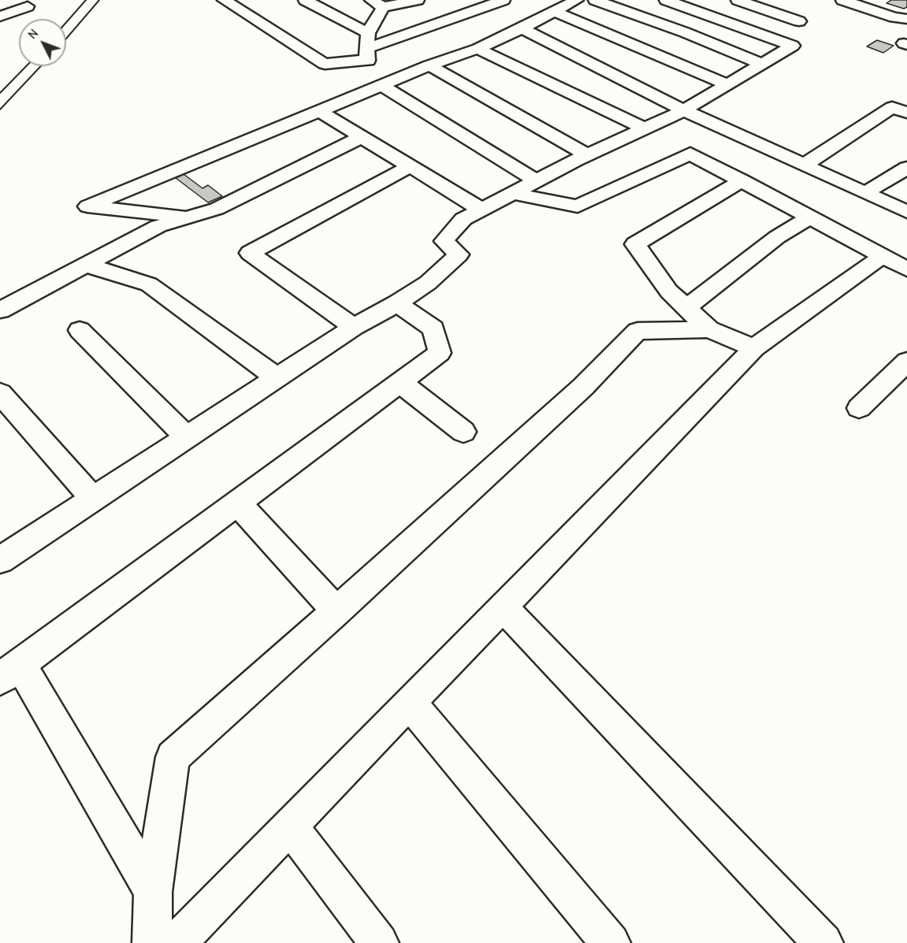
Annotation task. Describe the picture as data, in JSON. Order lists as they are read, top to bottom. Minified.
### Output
{"north":"top left"}
